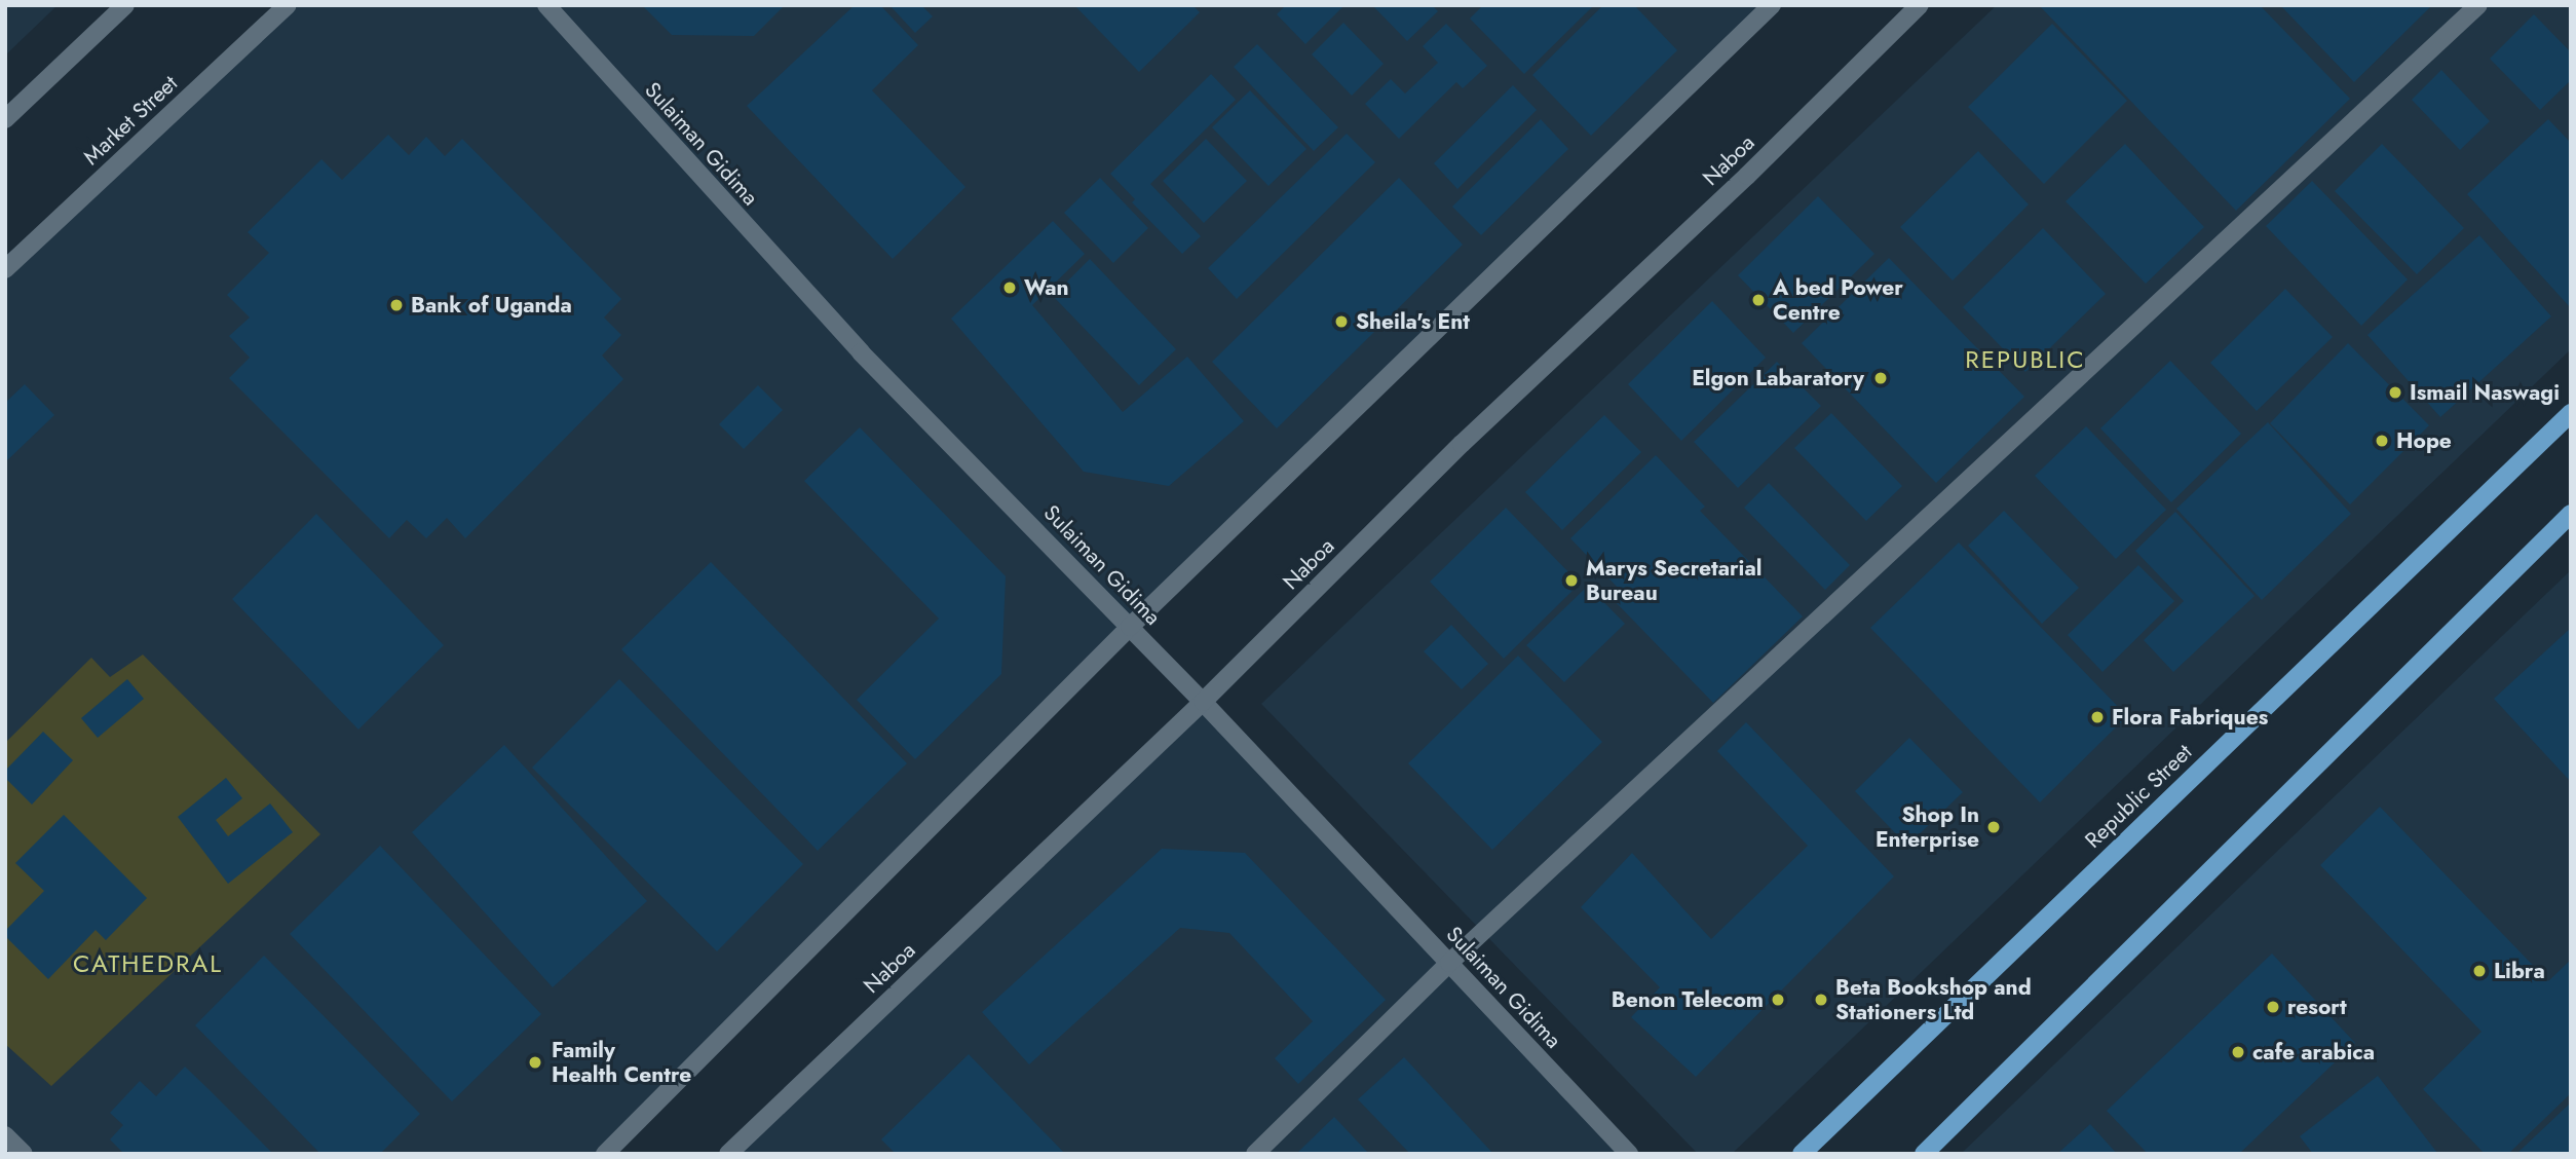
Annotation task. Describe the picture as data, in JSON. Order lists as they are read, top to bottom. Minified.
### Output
{"streets":{"main road":["Republic Street"],"street":["Market Street","Sulaiman Gidima","Naboa"]},"crossings":[["Sulaiman Gidima","Naboa"]],"districts":["REPUBLIC","CATHEDRAL"],"places":["Wan","A bed Power Centre","Bank of Uganda","Sheila's Ent","Elgon Labaratory","Ismail Naswagi","Hope","Marys Secretarial Bureau","Flora Fabriques","Shop In Enterprise","Libra","Benon Telecom","Beta Bookshop and Stationers Ltd","resort","cafe arabica","Family Health Centre"]}
